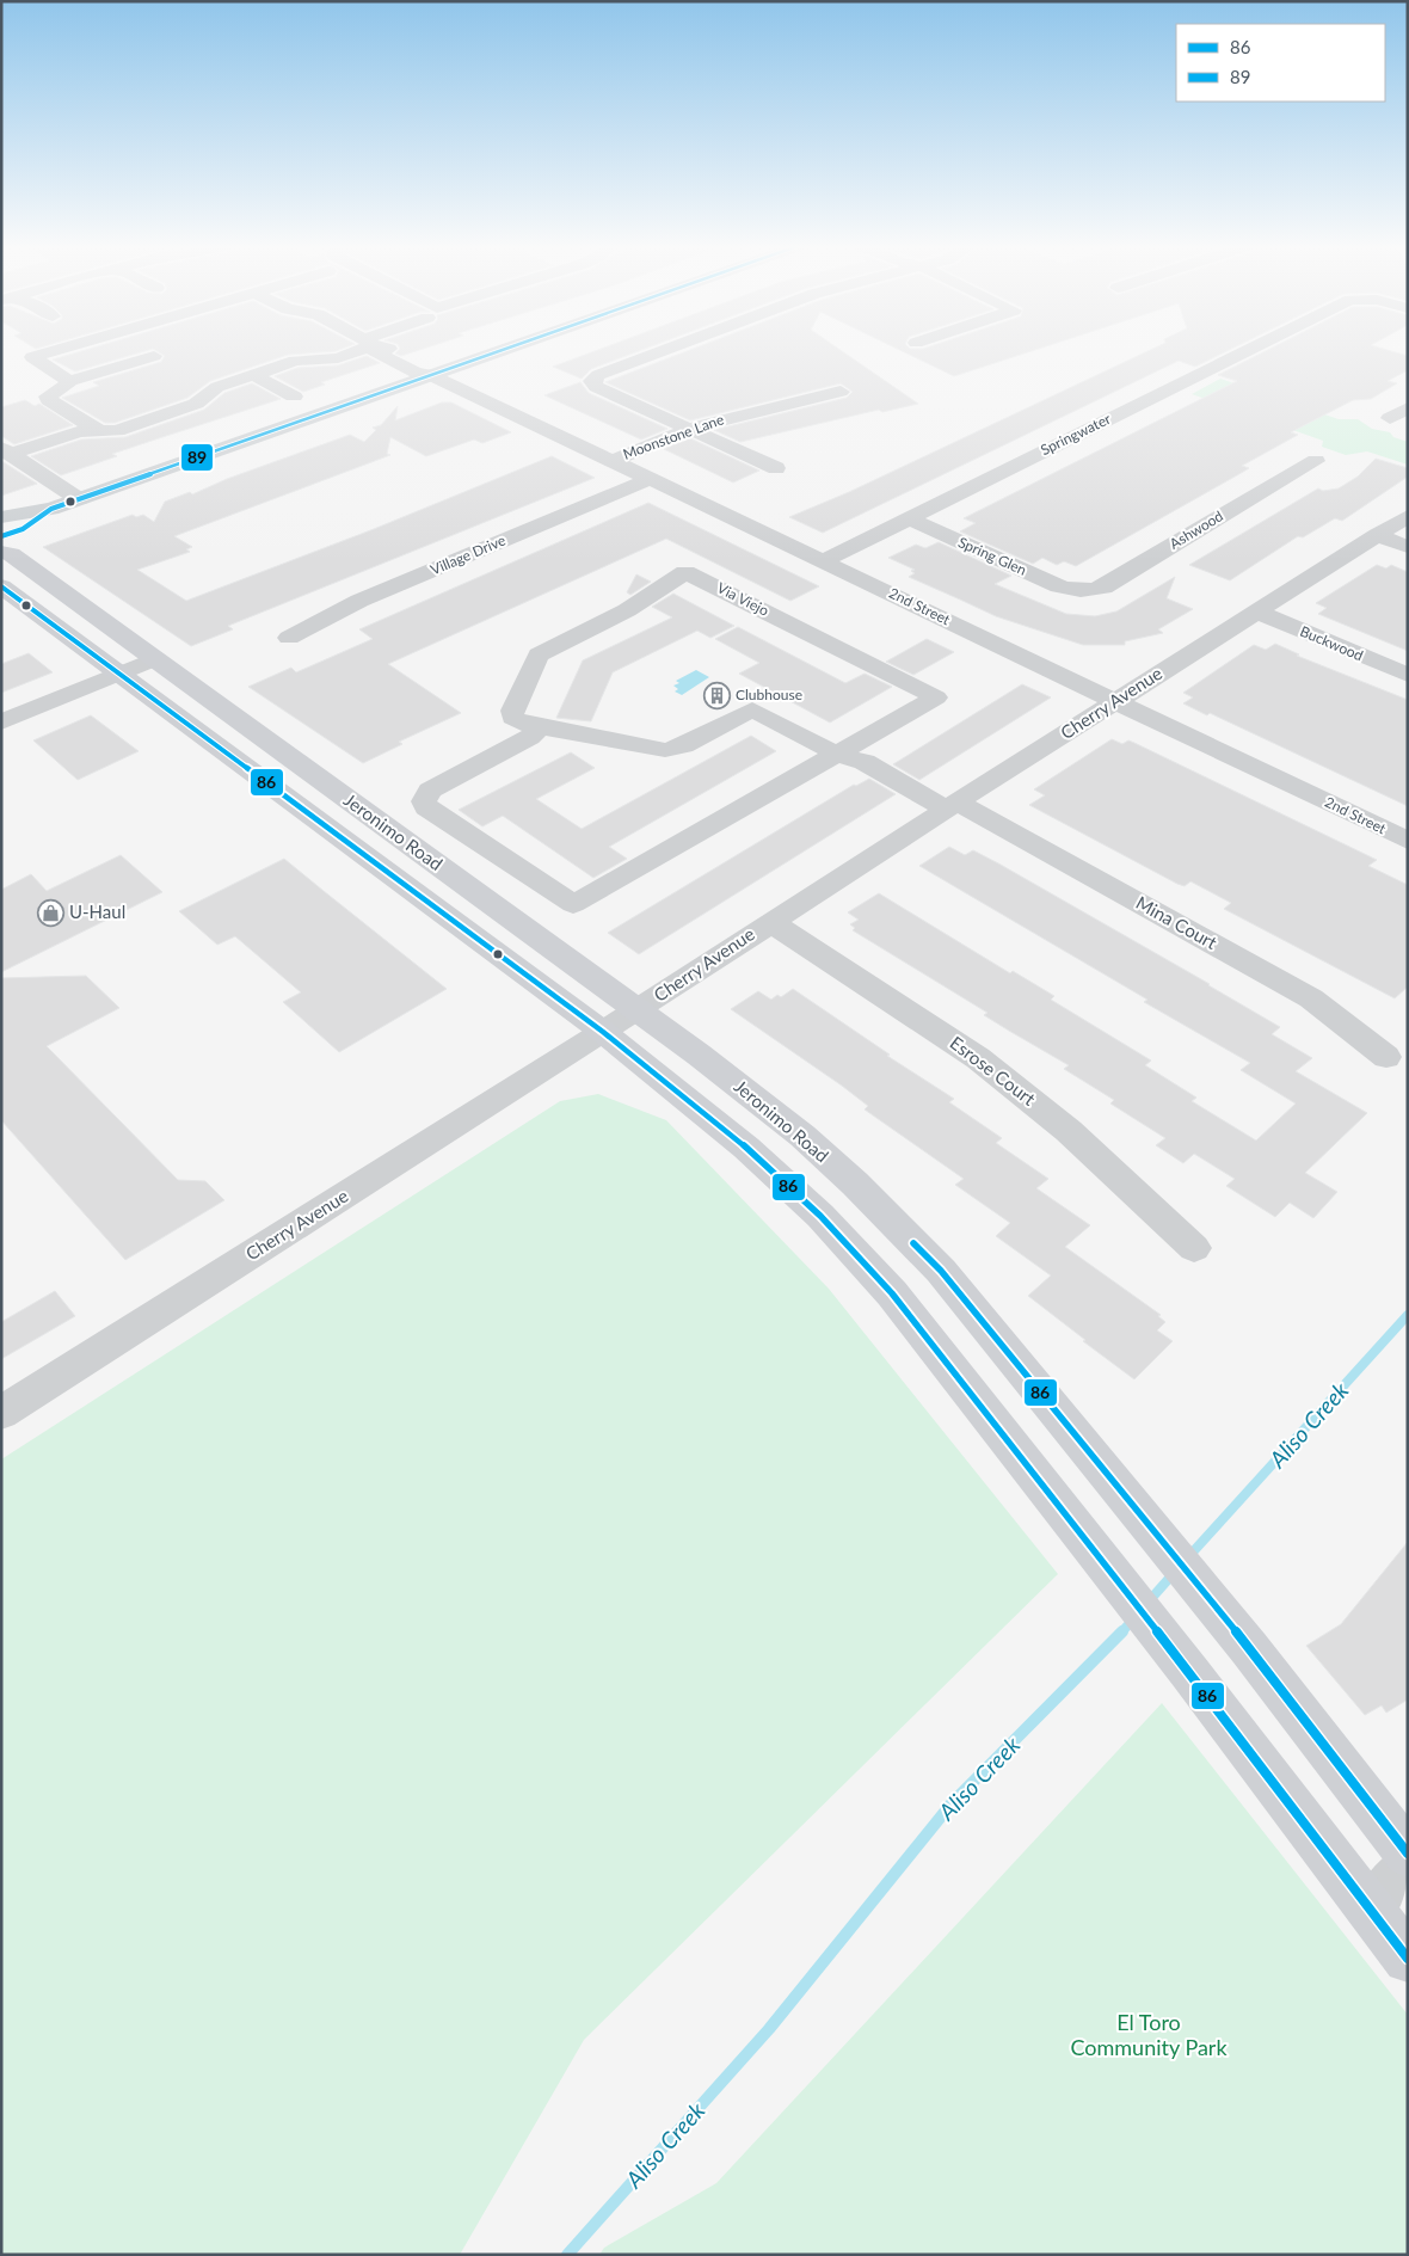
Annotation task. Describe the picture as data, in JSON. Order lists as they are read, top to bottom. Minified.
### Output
{"streets":{"main road":["Jeronimo Road"],"street":["Springwater","Moonstone Lane","Ashwood","Village Drive","Spring Glen","Via Viejo","2nd Street","Buckwood","Cherry Avenue","Mina Court","Esrose Court"]},"crossings":[["Springwater","Spring Glen"],["Springwater","2nd Street"],["Moonstone Lane","2nd Street"],["Ashwood","Spring Glen"],["Village Drive","2nd Street"],["Via Viejo","Cherry Avenue"],["Via Viejo","Mina Court"],["2nd Street","Cherry Avenue"],["Buckwood","Cherry Avenue"],["Cherry Avenue","Jeronimo Road"],["Cherry Avenue","Mina Court"],["Cherry Avenue","Esrose Court"]],"water":["Aliso Creek"],"parks":["El Toro Community Park"],"places":{"building":["Clubhouse"],"shop":["U-Haul"]},"lines":["transit line 89","transit line 86"],"legend":["86","89"]}
